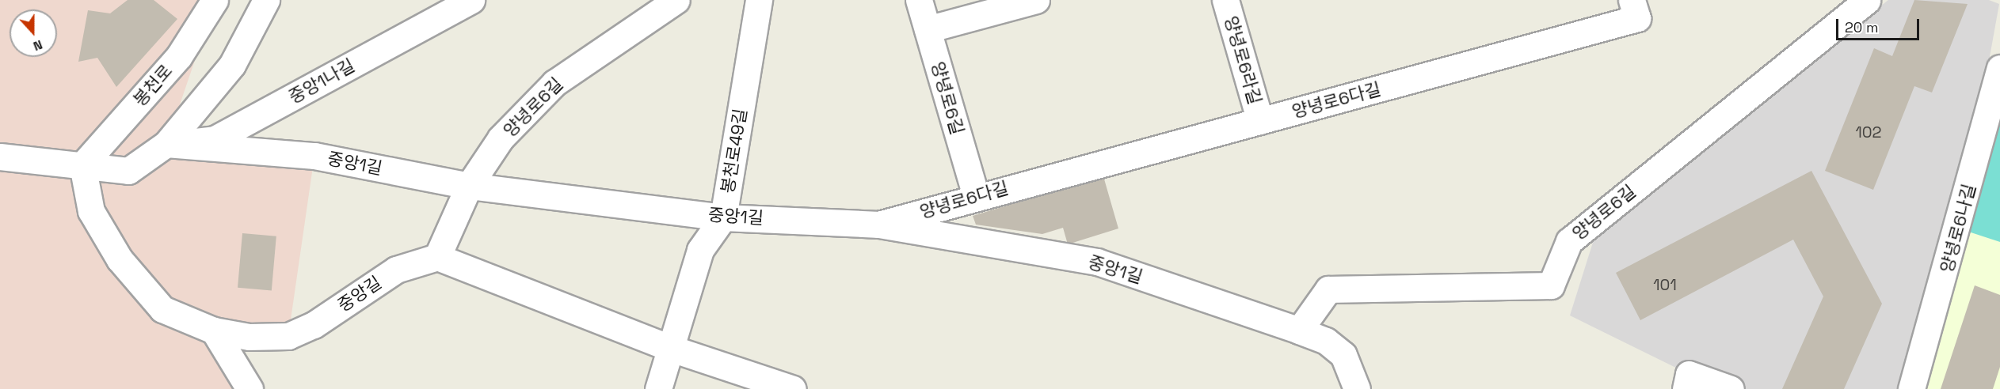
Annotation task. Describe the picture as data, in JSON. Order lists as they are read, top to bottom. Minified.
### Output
{"streets":{"street":["양녕로6라길","중앙1나길","봉천로","양녕로6길","양녕로6다길","봉천로49길","중앙1길","양녕로6나길","중앙길"]},"crossings":[["양녕로6라길","양녕로6다길"],["중앙1나길","중앙1길"],["봉천로","중앙길"],["양녕로6길","양녕로6다길"],["양녕로6길","중앙1길"],["양녕로6길","중앙길"],["양녕로6다길","중앙1길"],["봉천로49길","중앙1길"]],"house_numbers":["102","101"],"scale_bar":"20 m","north":"bottom"}
